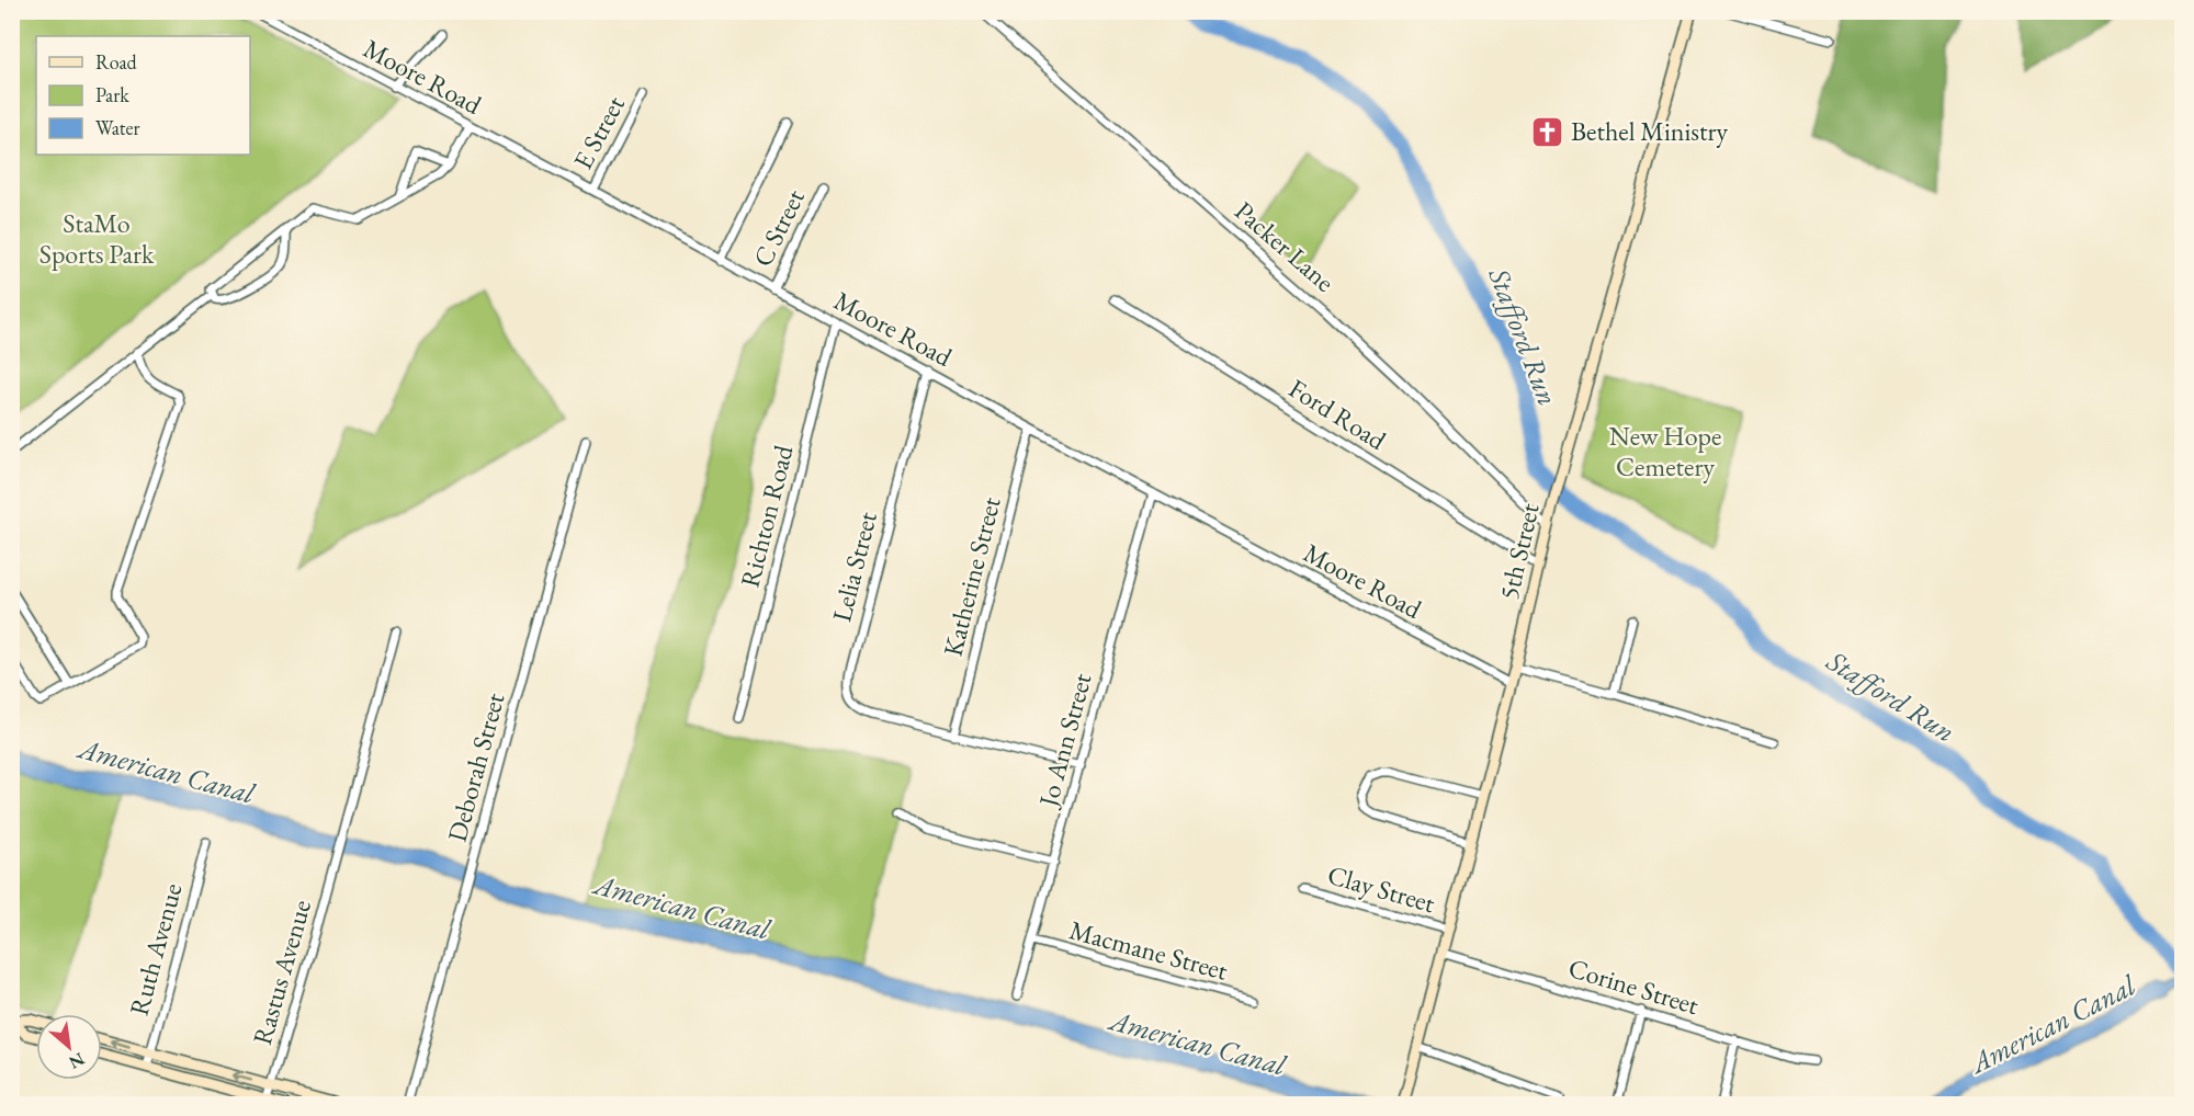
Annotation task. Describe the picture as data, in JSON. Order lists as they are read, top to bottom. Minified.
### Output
{"streets":{"main road":["5th Street"],"street":["Moore Road","E Street","C Street","Packer Lane","Ford Road","Richton Road","Lelia Street","Katherine Street","Jo Ann Street","Deborah Street","Clay Street","Ruth Avenue","Macmane Street","Rastus Avenue","Corine Street"]},"crossings":[["Moore Road","E Street"],["Moore Road","C Street"],["Moore Road","Richton Road"],["Moore Road","5th Street"],["Moore Road","Lelia Street"],["Moore Road","Katherine Street"],["Moore Road","Jo Ann Street"],["Packer Lane","5th Street"],["Ford Road","5th Street"],["5th Street","Clay Street"],["5th Street","Corine Street"],["Lelia Street","Katherine Street"],["Lelia Street","Jo Ann Street"],["Jo Ann Street","Macmane Street"]],"water":["Stafford Run","American Canal"],"parks":["StaMo Sports Park","New Hope Cemetery"],"places":{"church":["Bethel Ministry"]},"legend":["Road","Park","Water"],"north":"bottom right"}
